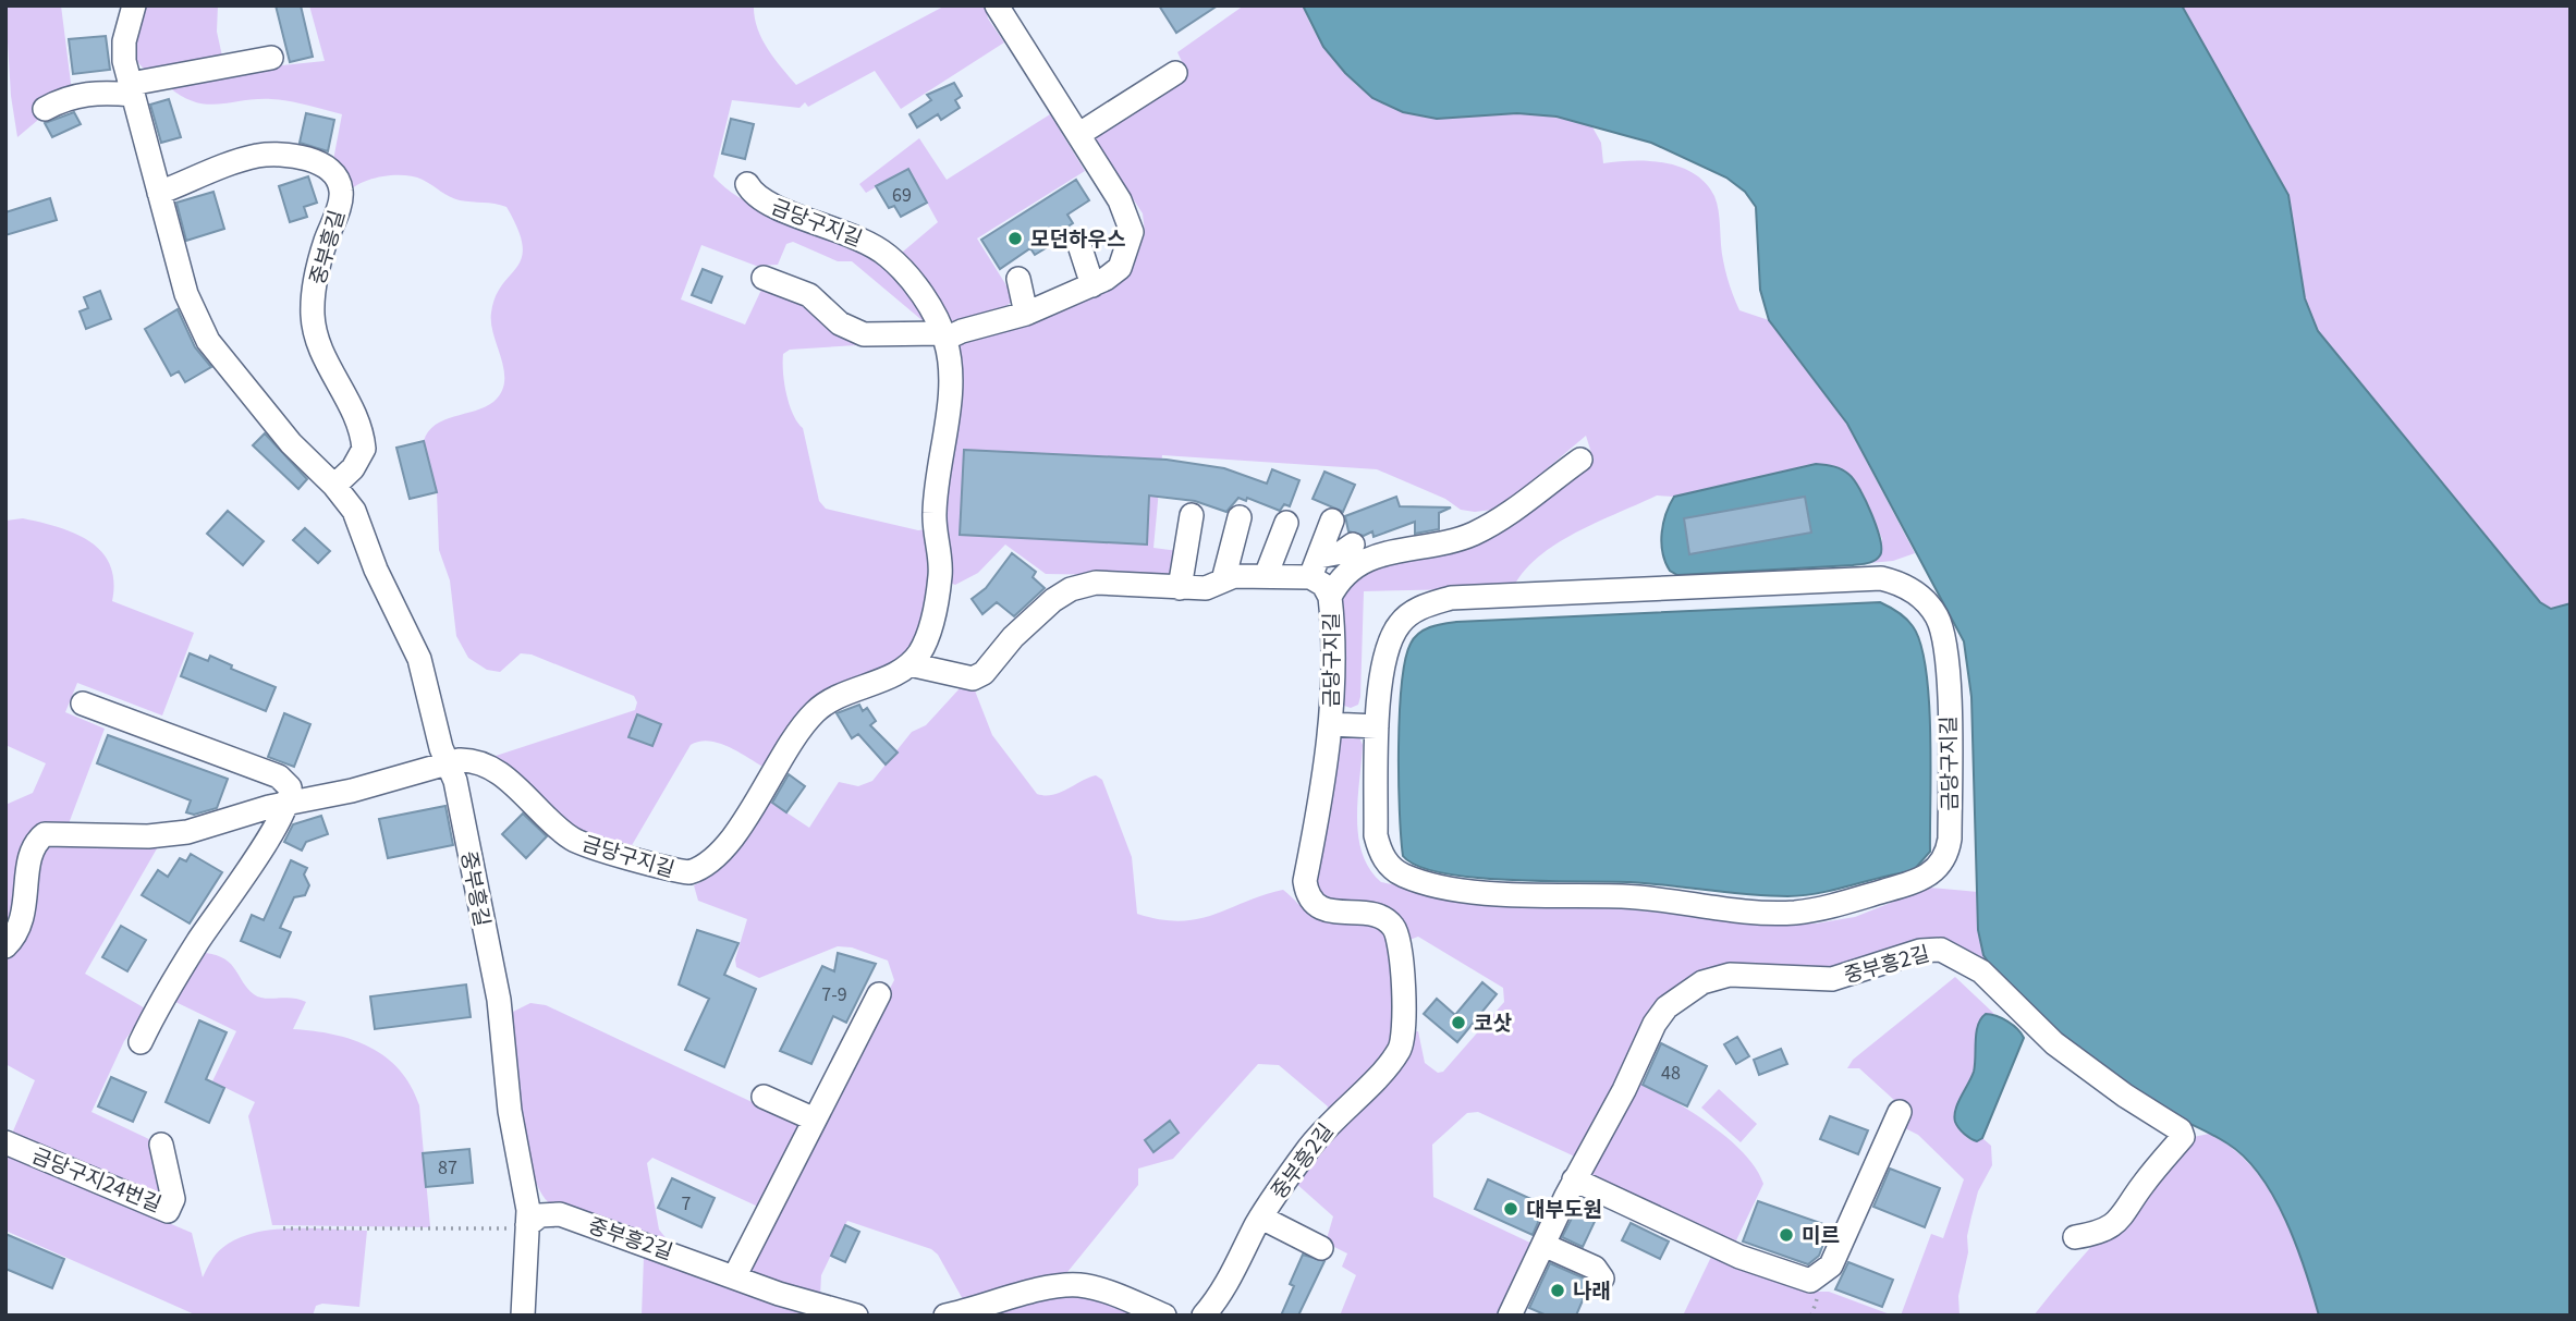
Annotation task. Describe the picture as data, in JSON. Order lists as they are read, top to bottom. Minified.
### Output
{"streets":{"street":["금당구지길","중부흥길","중부흥2길","금당구지24번길"]},"crossings":[["금당구지길","중부흥길"],["금당구지길","중부흥2길"],["중부흥길","중부흥2길"]],"places":["모던하우스","코삿","대부도원","미르","나래"],"house_numbers":["69","7-9","48","87","7"]}
